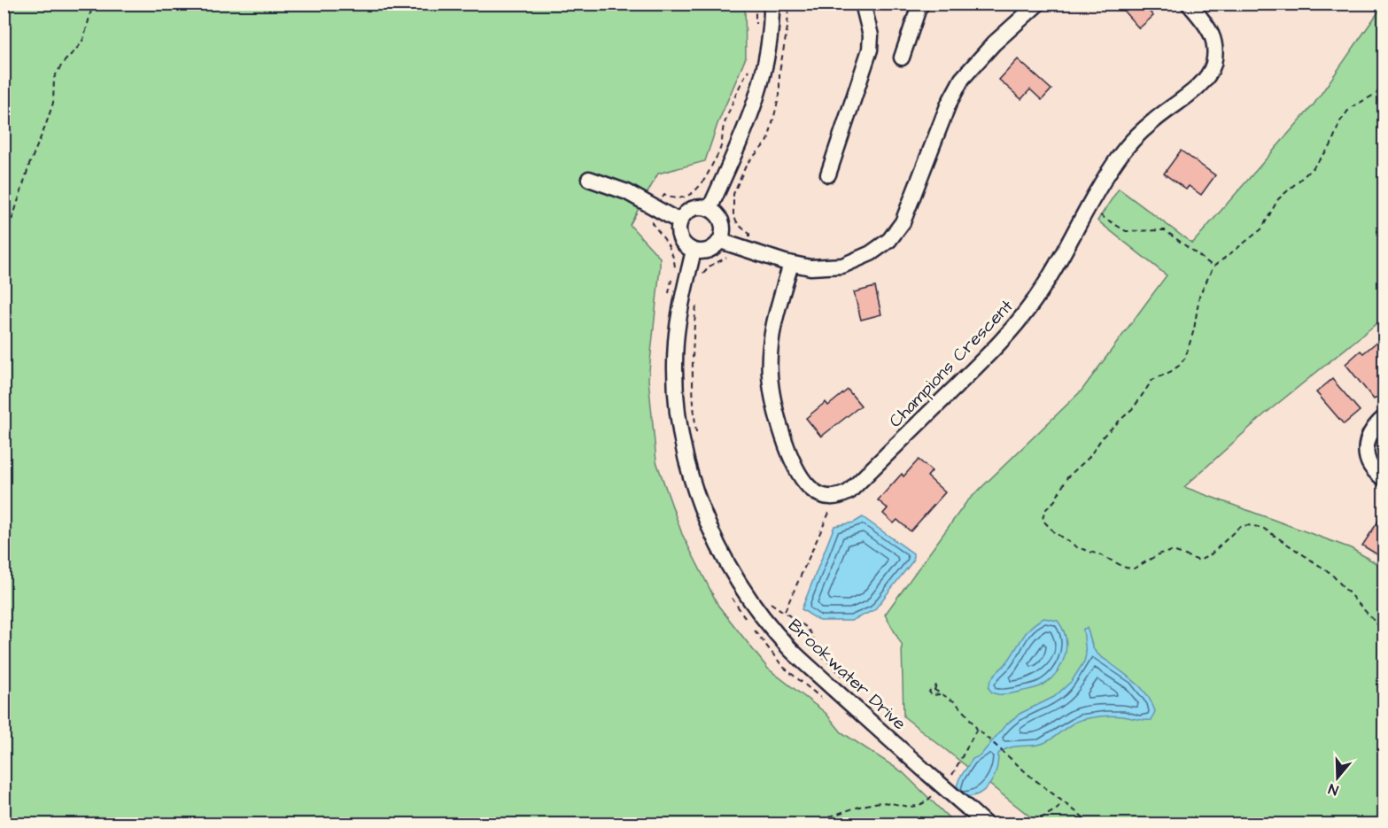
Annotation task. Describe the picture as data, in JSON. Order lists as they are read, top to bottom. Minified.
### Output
{"streets":{"street":["Champions Crescent","Brookwater Drive"]},"north":"bottom"}
